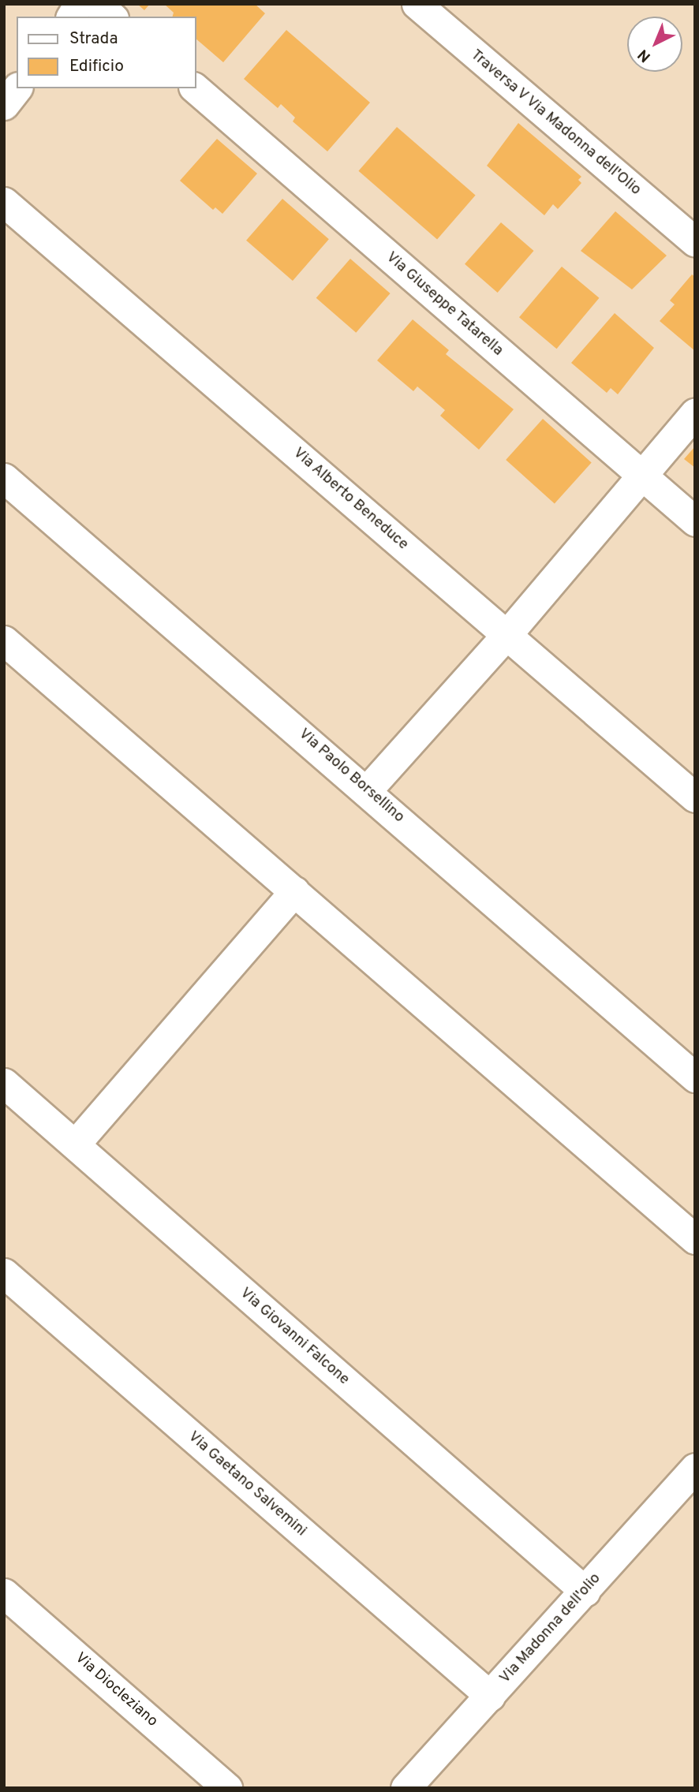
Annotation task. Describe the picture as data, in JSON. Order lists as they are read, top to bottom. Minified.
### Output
{"streets":{"street":["Traversa V Via Madonna dell'Olio","Via Giuseppe Tatarella","Via Alberto Beneduce","Via Paolo Borsellino","Via Giovanni Falcone","Via Gaetano Salvemini","Via Madonna dell'olio","Via Diocleziano"]},"crossings":[["Via Giovanni Falcone","Via Madonna dell'olio"],["Via Gaetano Salvemini","Via Madonna dell'olio"]],"legend":["Strada","Edificio"],"north":"bottom left"}
